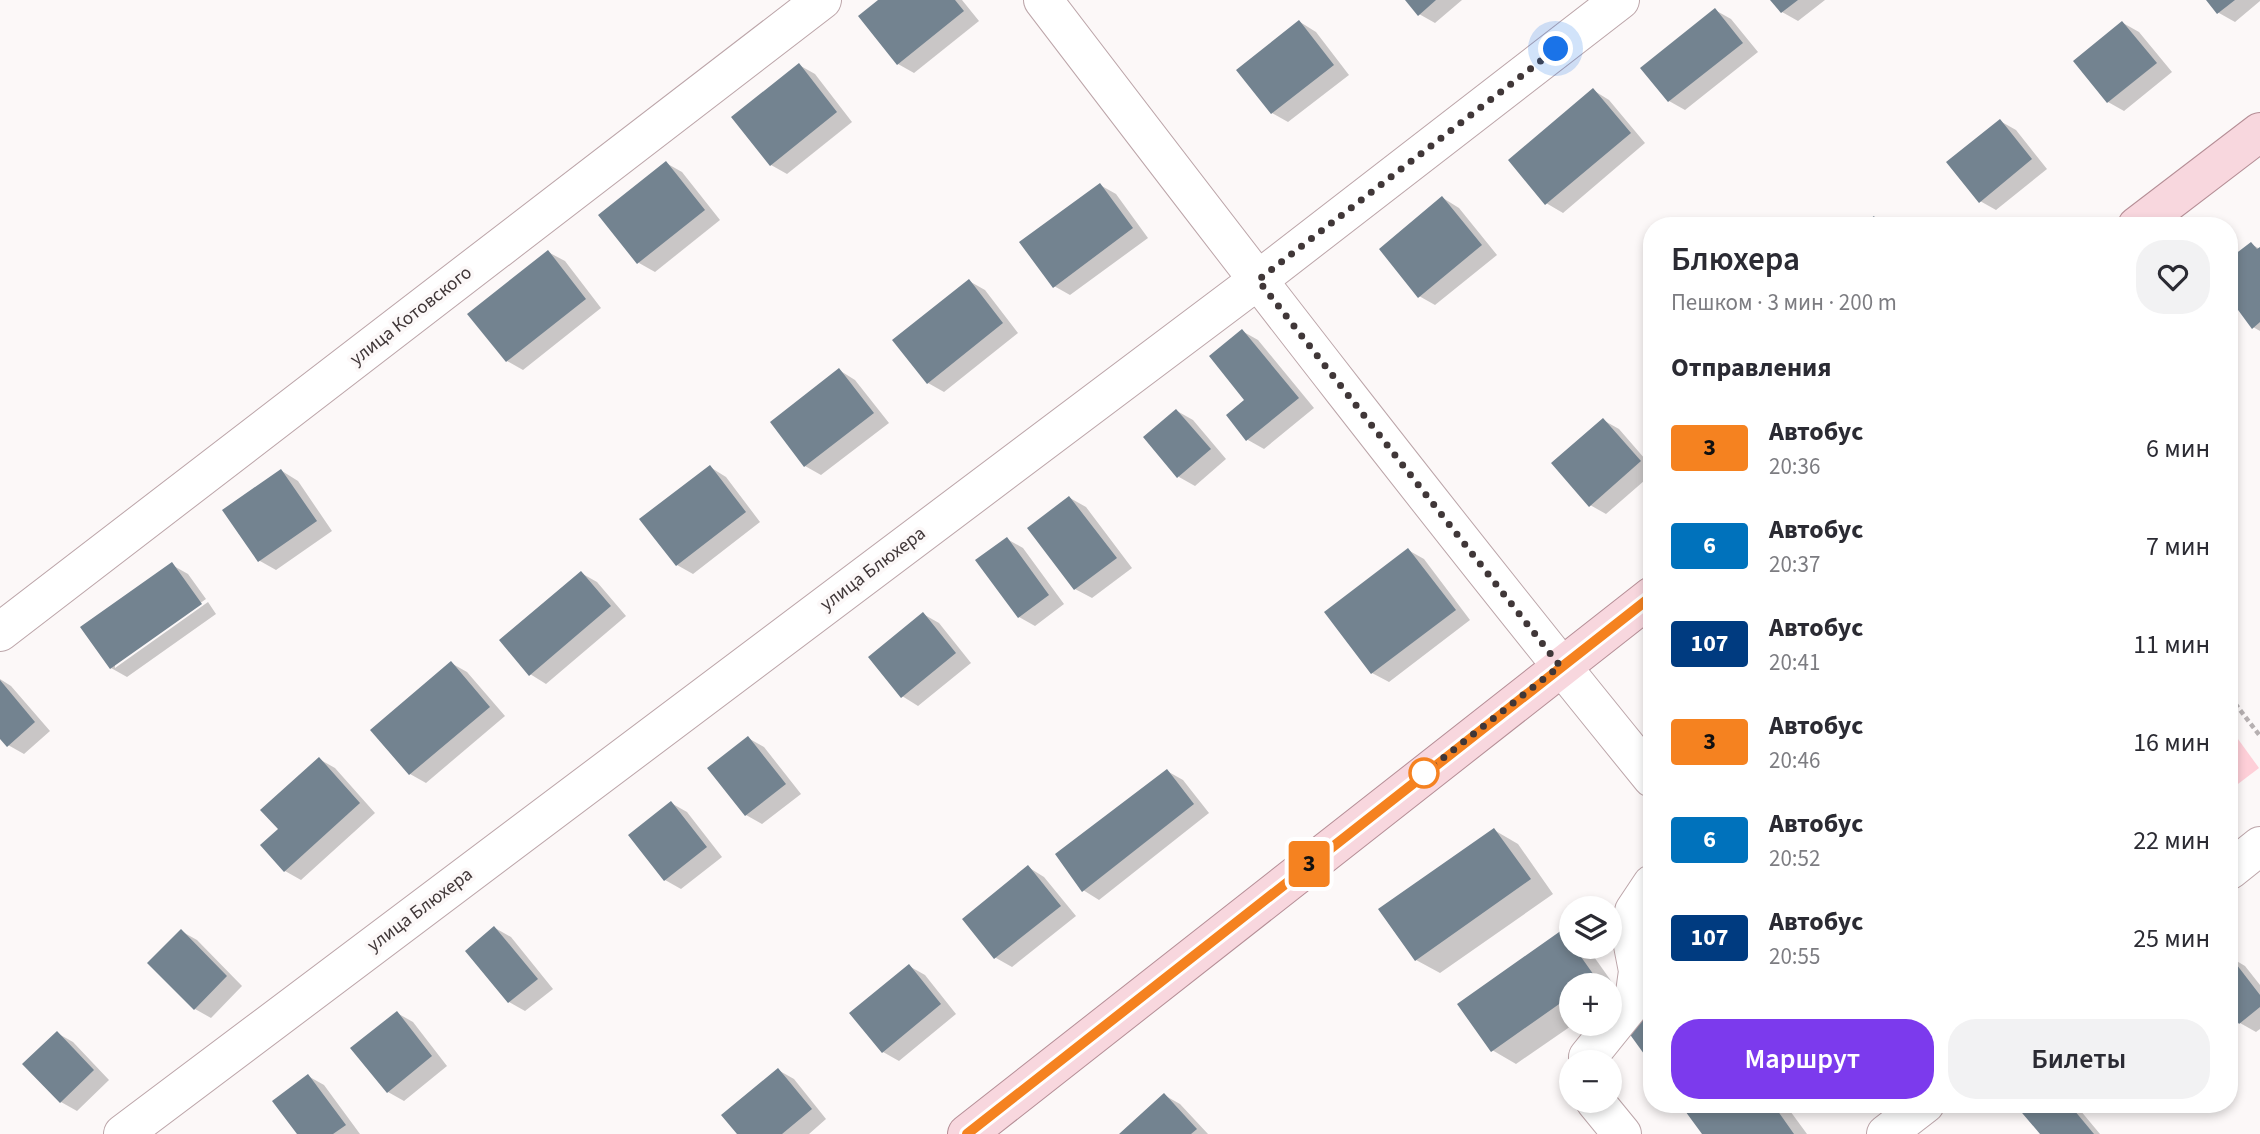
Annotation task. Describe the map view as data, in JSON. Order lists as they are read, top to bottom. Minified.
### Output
{"streets":{"street":["улица Котовского","улица Блюхера"]},"lines":["bus line 3"],"page":{"on_map":"3","heading":[["Блюхера","Пешком · 3 мин · 200 m"],"Отправления"],"list":[{"mark":"3","name":"Автобус","note":"20:36","value":"6 мин"},{"mark":"6","name":"Автобус","note":"20:37","value":"7 мин"},{"mark":"107","name":"Автобус","note":"20:41","value":"11 мин"},{"mark":"3","name":"Автобус","note":"20:46","value":"16 мин"},{"mark":"6","name":"Автобус","note":"20:52","value":"22 мин"},{"mark":"107","name":"Автобус","note":"20:55","value":"25 мин"}],"map_buttons":["+","−"],"buttons":["Маршрут","Билеты"]}}
